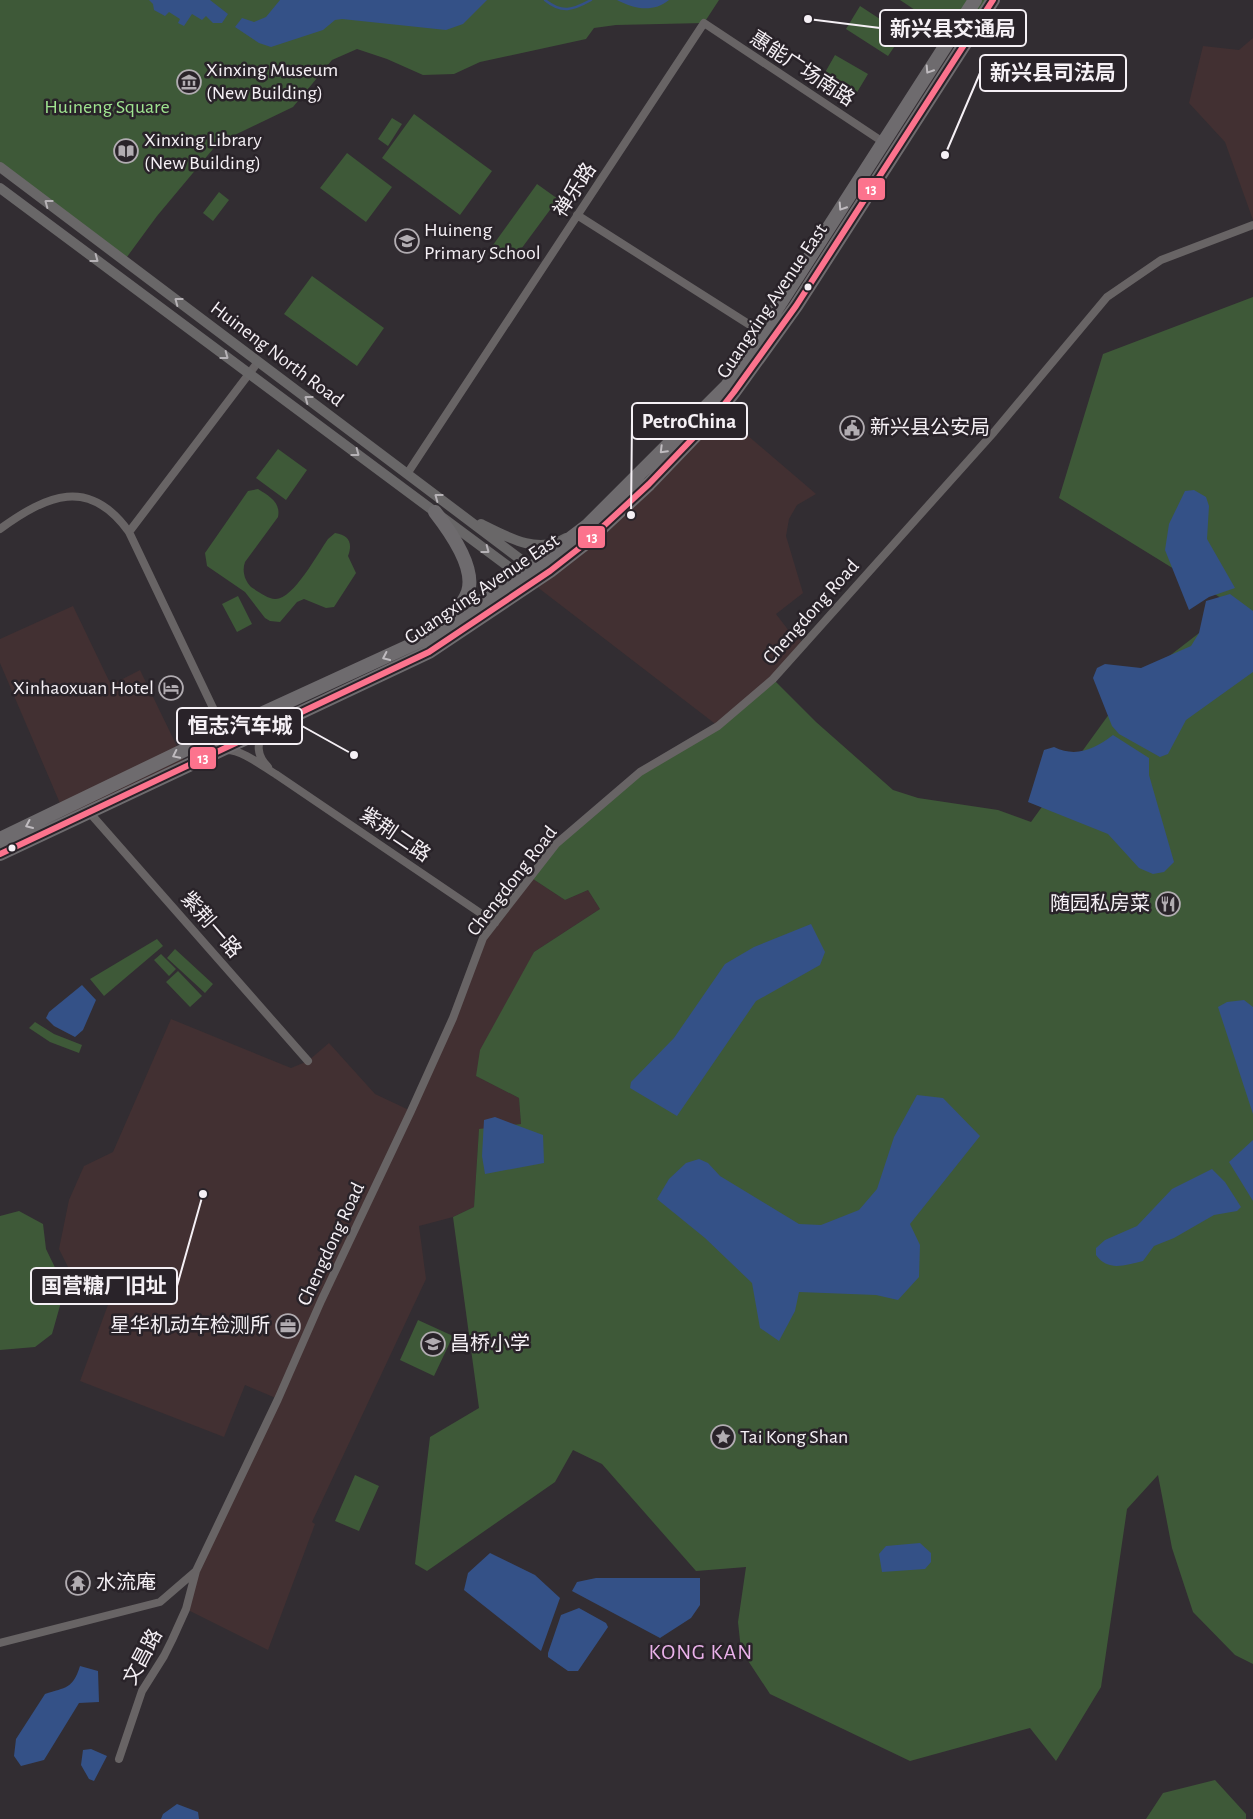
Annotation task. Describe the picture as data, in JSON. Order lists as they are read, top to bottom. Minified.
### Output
{"streets":{"highway":["Guangxing Avenue East"],"street":["惠能广场南路","禅乐路","Huineng North Road","Chengdong Road","紫荆二路","紫荆一路","文昌路"]},"crossings":[["惠能广场南路","禅乐路"],["惠能广场南路","Guangxing Avenue East"],["禅乐路","Huineng North Road"],["Guangxing Avenue East","Huineng North Road"],["Guangxing Avenue East","紫荆二路"],["Guangxing Avenue East","紫荆一路"],["Chengdong Road","紫荆二路"],["Chengdong Road","文昌路"]],"districts":["KONG KAN"],"parks":["Huineng Square"],"places":{"other":["新兴县交通局","新兴县司法局","PetroChina","恒志汽车城","国营糖厂旧址"],"museum":["Xinxing Museum (New Building)"],"library":["Xinxing Library (New Building)"],"school or university":["Huineng Primary School","昌桥小学"],"public building":["新兴县公安局"],"hotel":["Xinhaoxuan Hotel"],"restaurant":["随园私房菜"],"office":["星华机动车检测所"],"place":["Tai Kong Shan"],"temple":["水流庵"]},"lines":["transit line 13"]}
